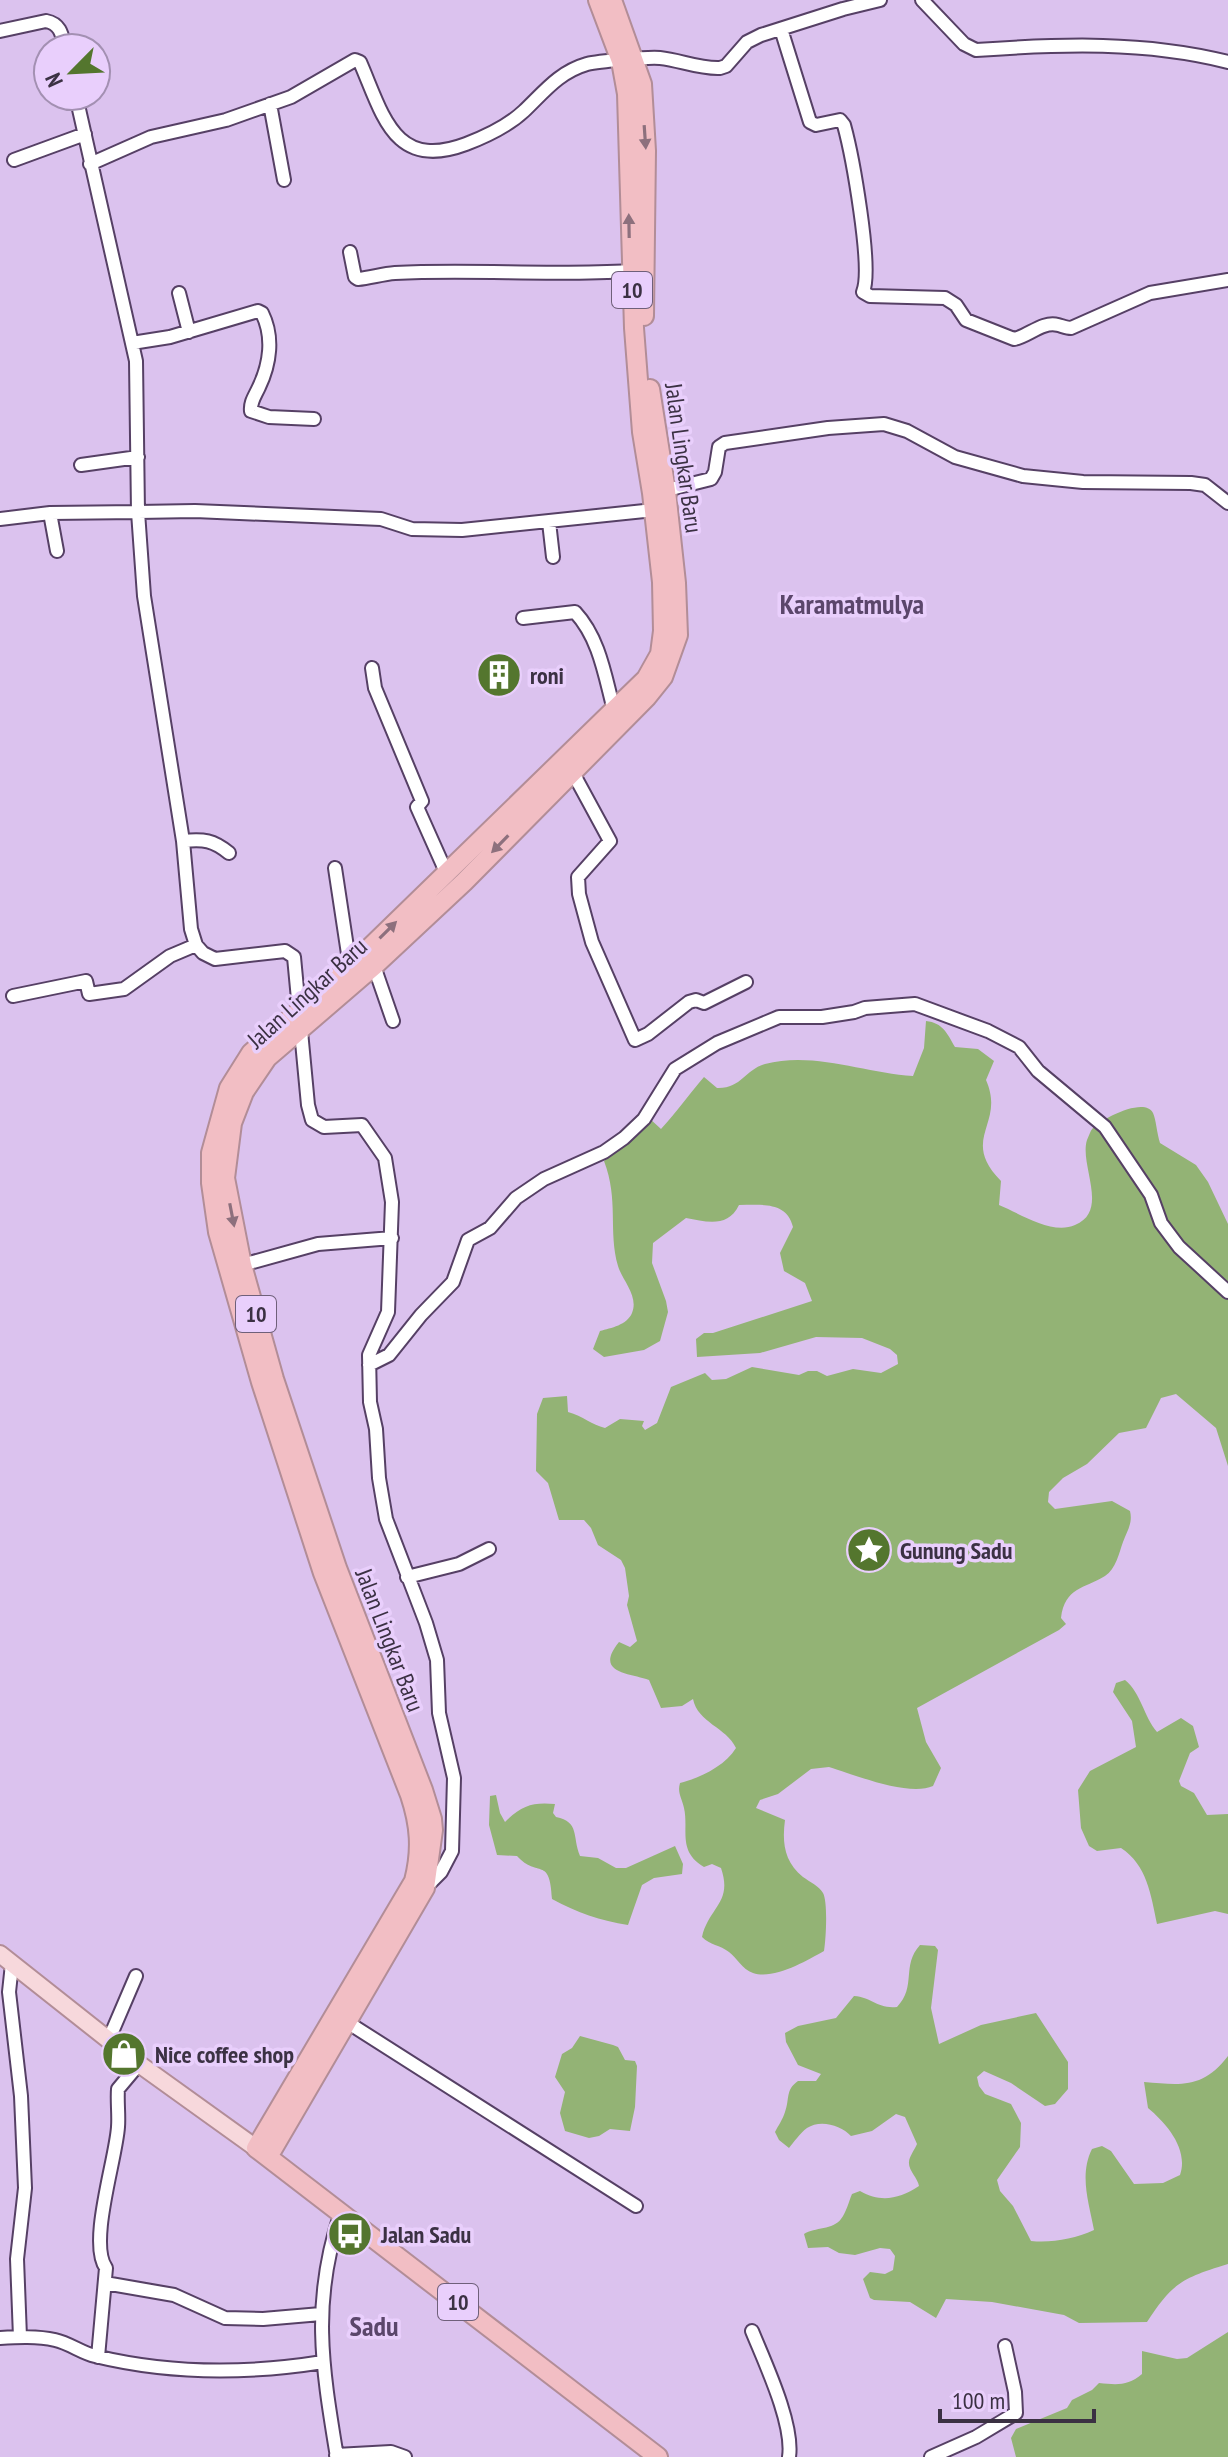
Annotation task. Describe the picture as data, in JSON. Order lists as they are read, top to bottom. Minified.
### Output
{"streets":{"highway":["10","Jalan Lingkar Baru"]},"crossings":[["10","Jalan Lingkar Baru"]],"districts":["Karamatmulya","Sadu"],"places":{"building":["roni"],"place":["Gunung Sadu"],"shop":["Nice coffee shop"],"bus stop":["Jalan Sadu"]},"scale_bar":"100 m","north":"bottom left"}
